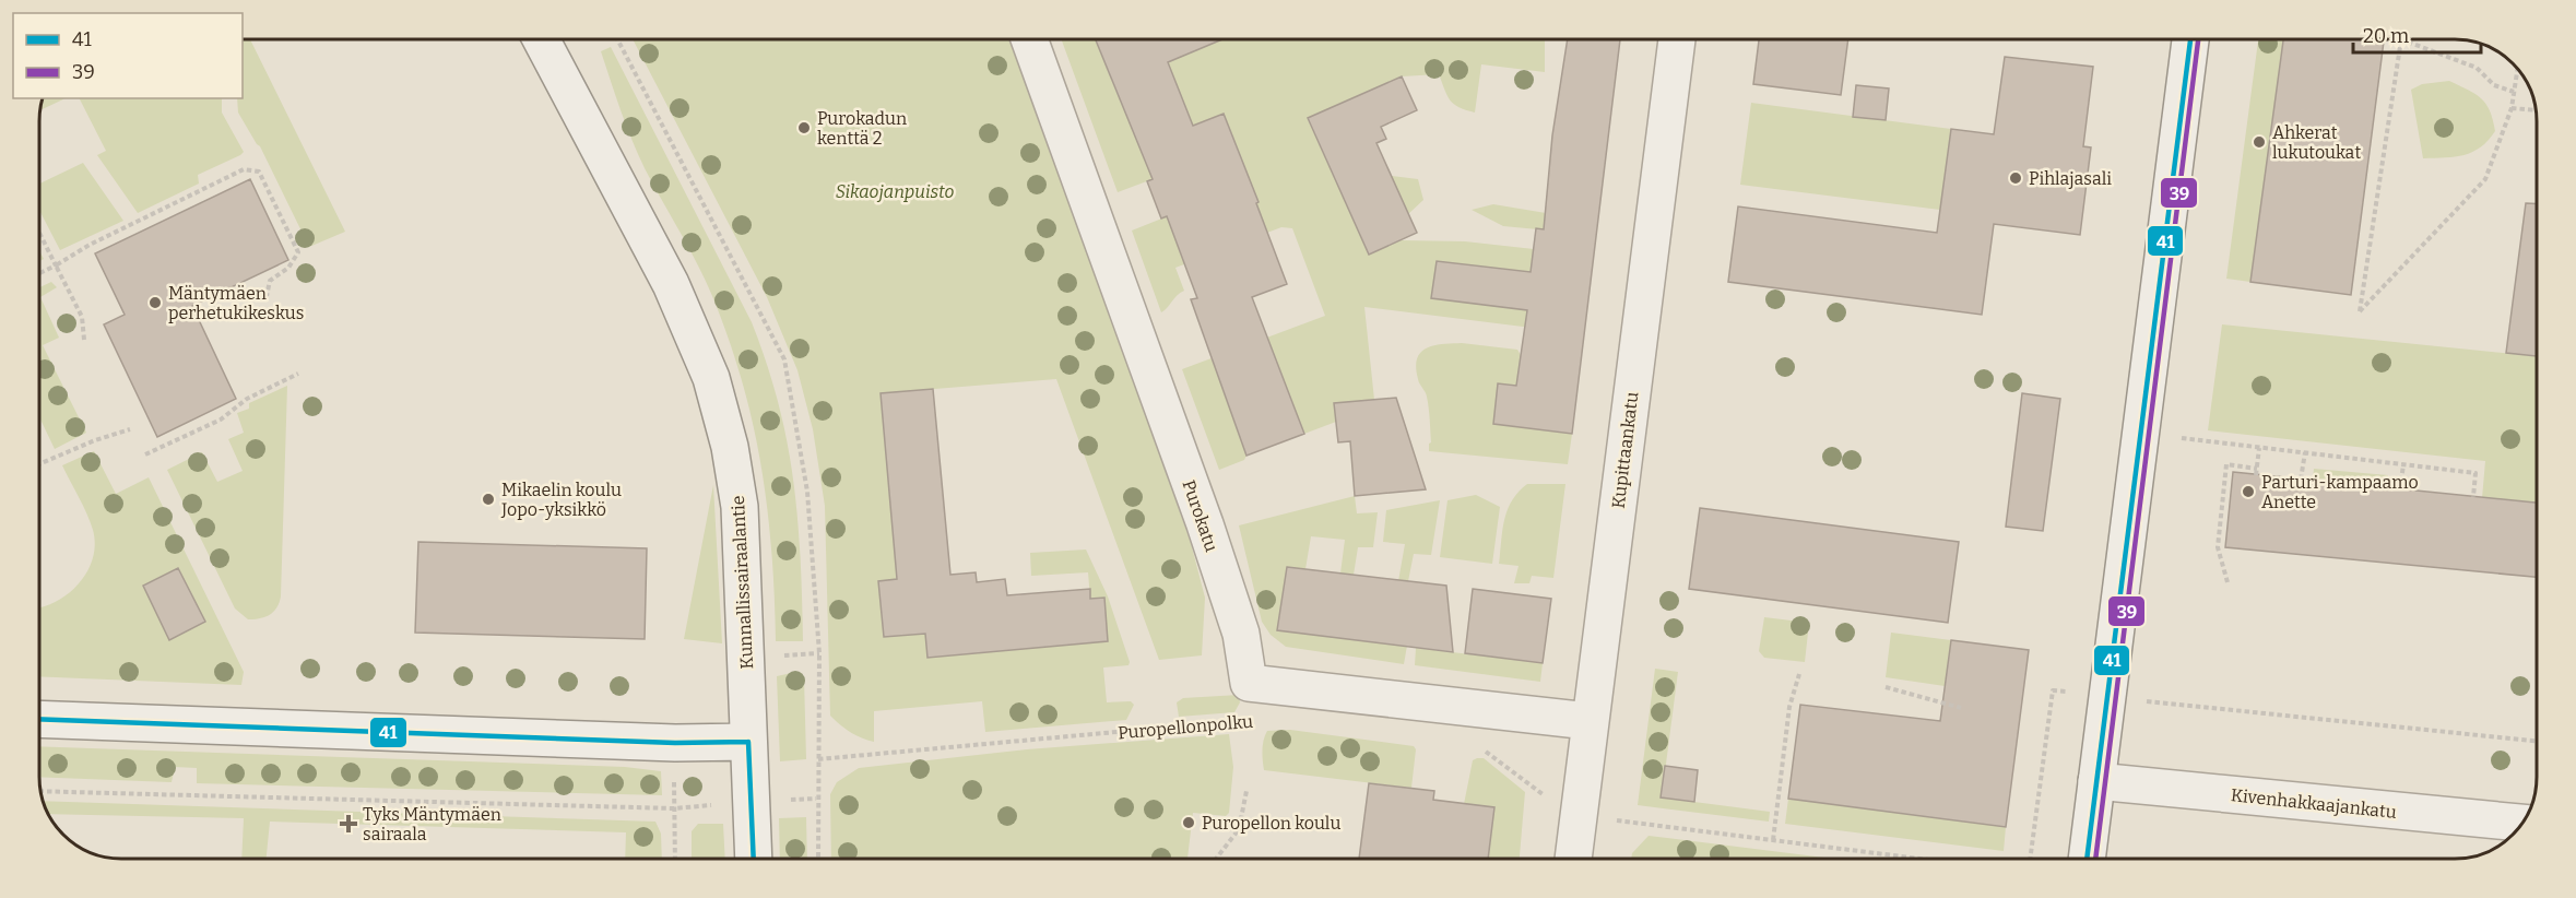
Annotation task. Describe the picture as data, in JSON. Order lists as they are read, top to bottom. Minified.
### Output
{"streets":{"street":["Kupittaankatu","Purokatu","Kunnallissairaalantie","Kivenhakkaajankatu"],"path":["Puropellonpolku"]},"crossings":[["Kupittaankatu","Purokatu"]],"parks":["Sikaojanpuisto"],"places":{"other":["Purokadun kenttä 2","Ahkerat lukutoukat","Pihlajasali","Mäntymäen perhetukikeskus","Parturi-kampaamo Anette","Mikaelin koulu Jopo-yksikkö","Puropellon koulu"],"health":["Tyks Mäntymäen sairaala"]},"lines":["transit line 41","transit line 39"],"legend":["41","39"],"scale_bar":"20 m"}
